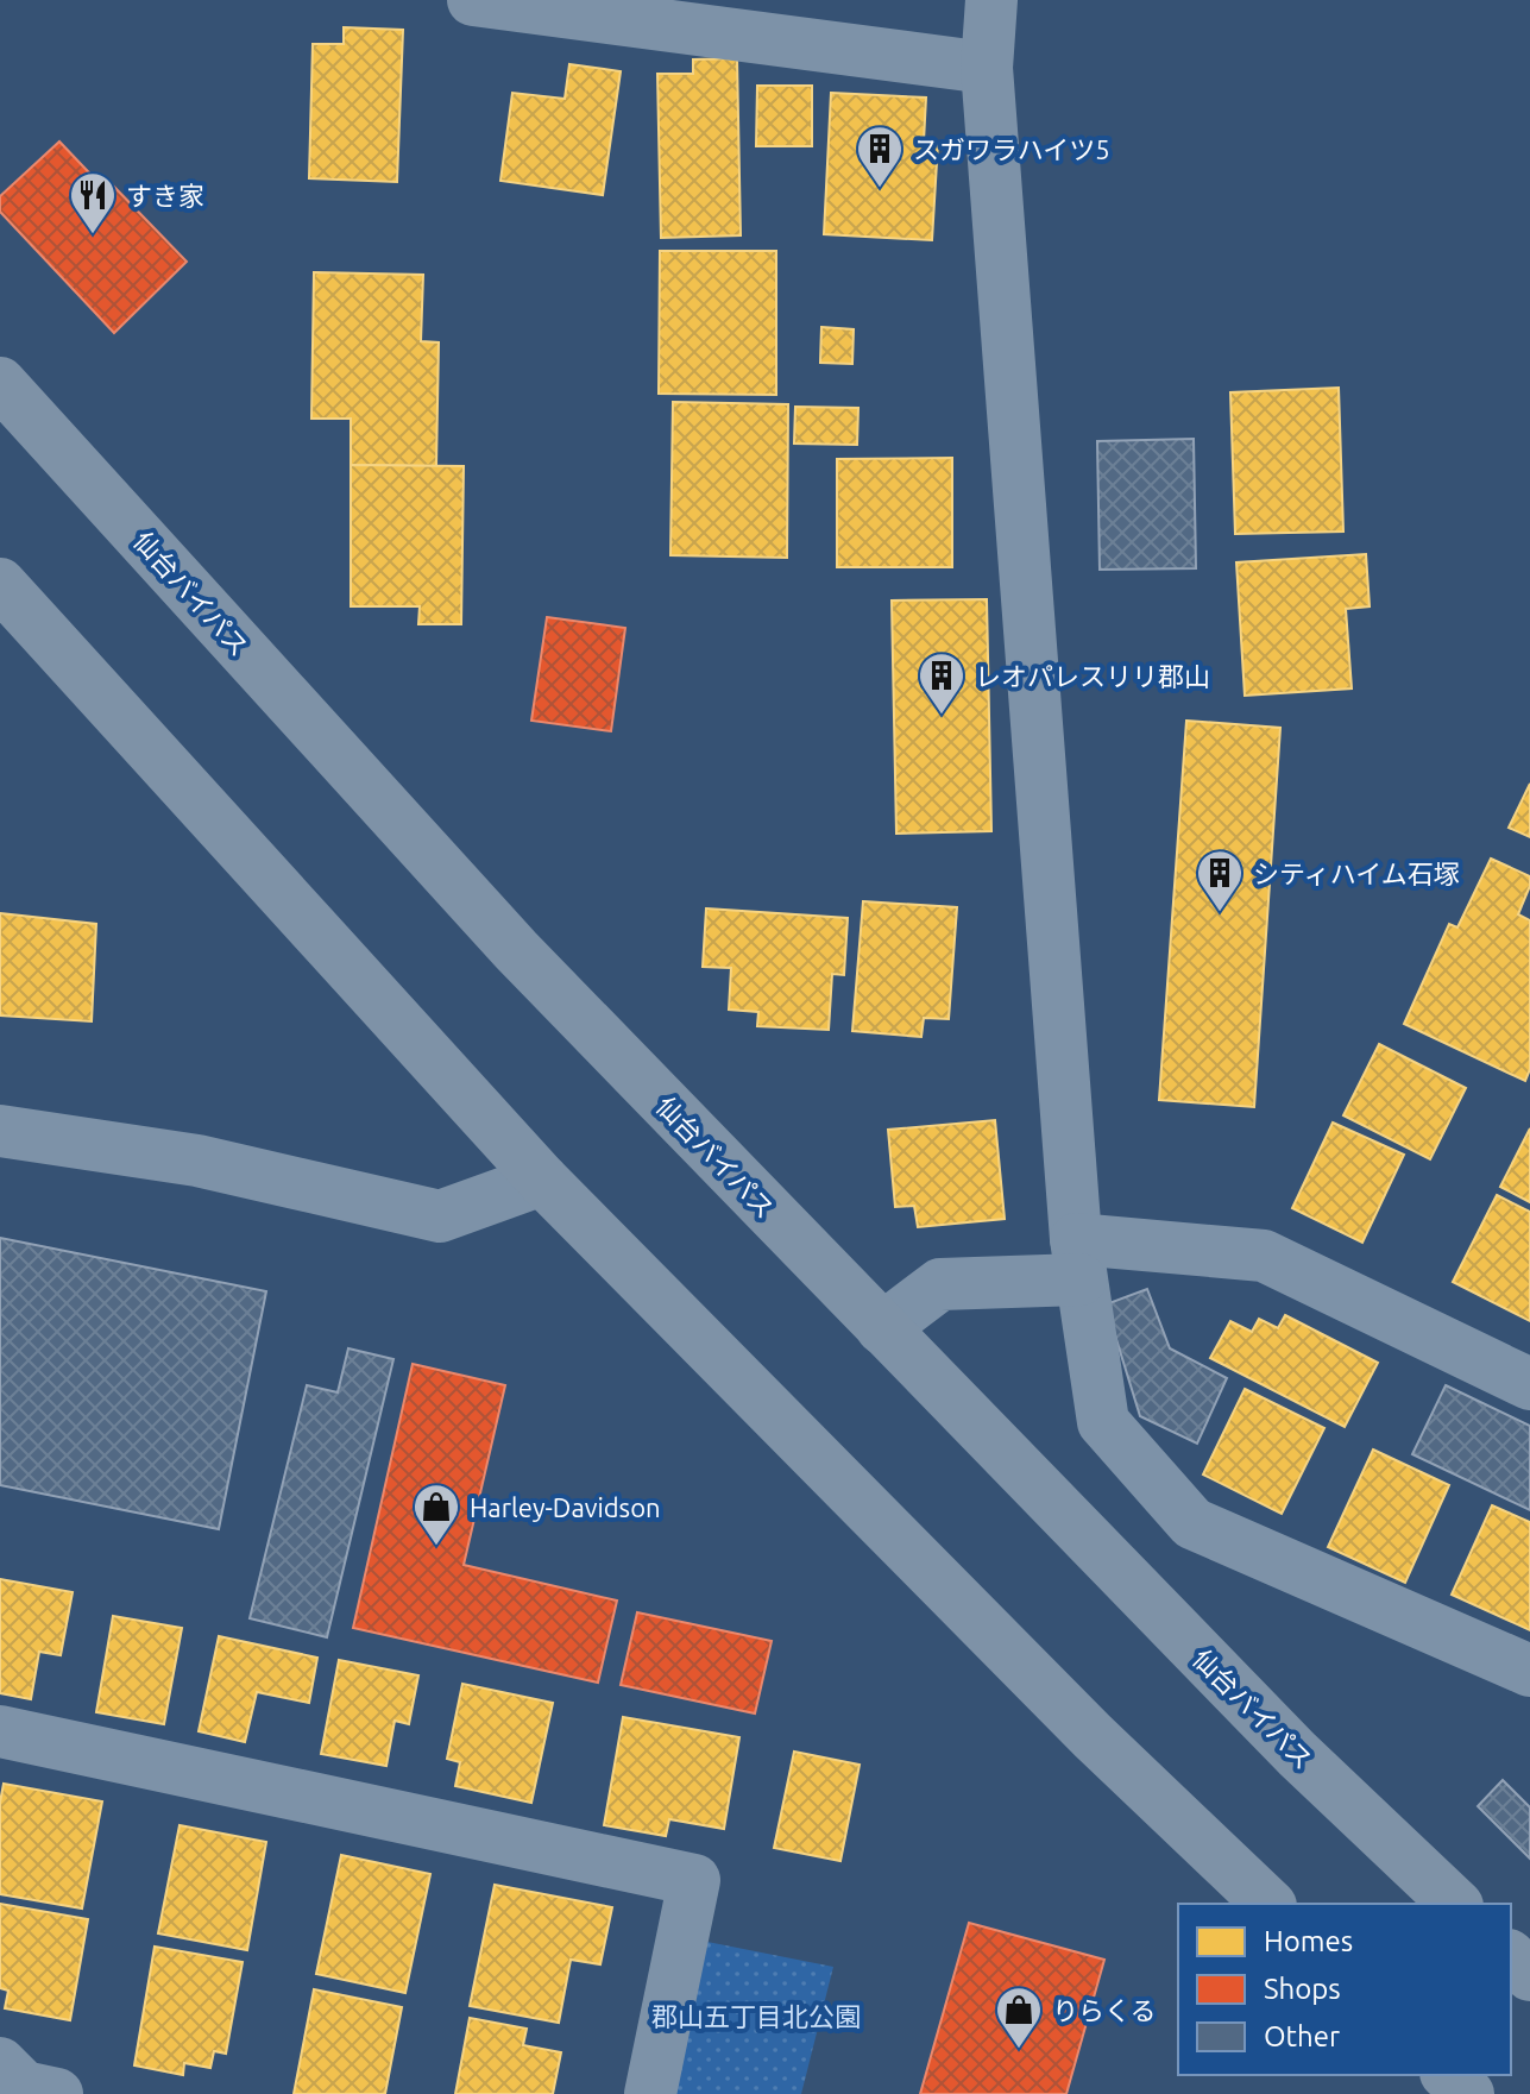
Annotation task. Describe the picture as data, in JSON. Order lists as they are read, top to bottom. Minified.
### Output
{"streets":{"highway":["仙台バイパス"]},"parks":["郡山五丁目北公園"],"places":{"building":["スガワラハイツ5","レオパレスリリ郡山","シティハイム石塚"],"restaurant":["すき家"],"shop":["Harley-Davidson","りらくる"]},"legend":["Homes","Shops","Other"]}
